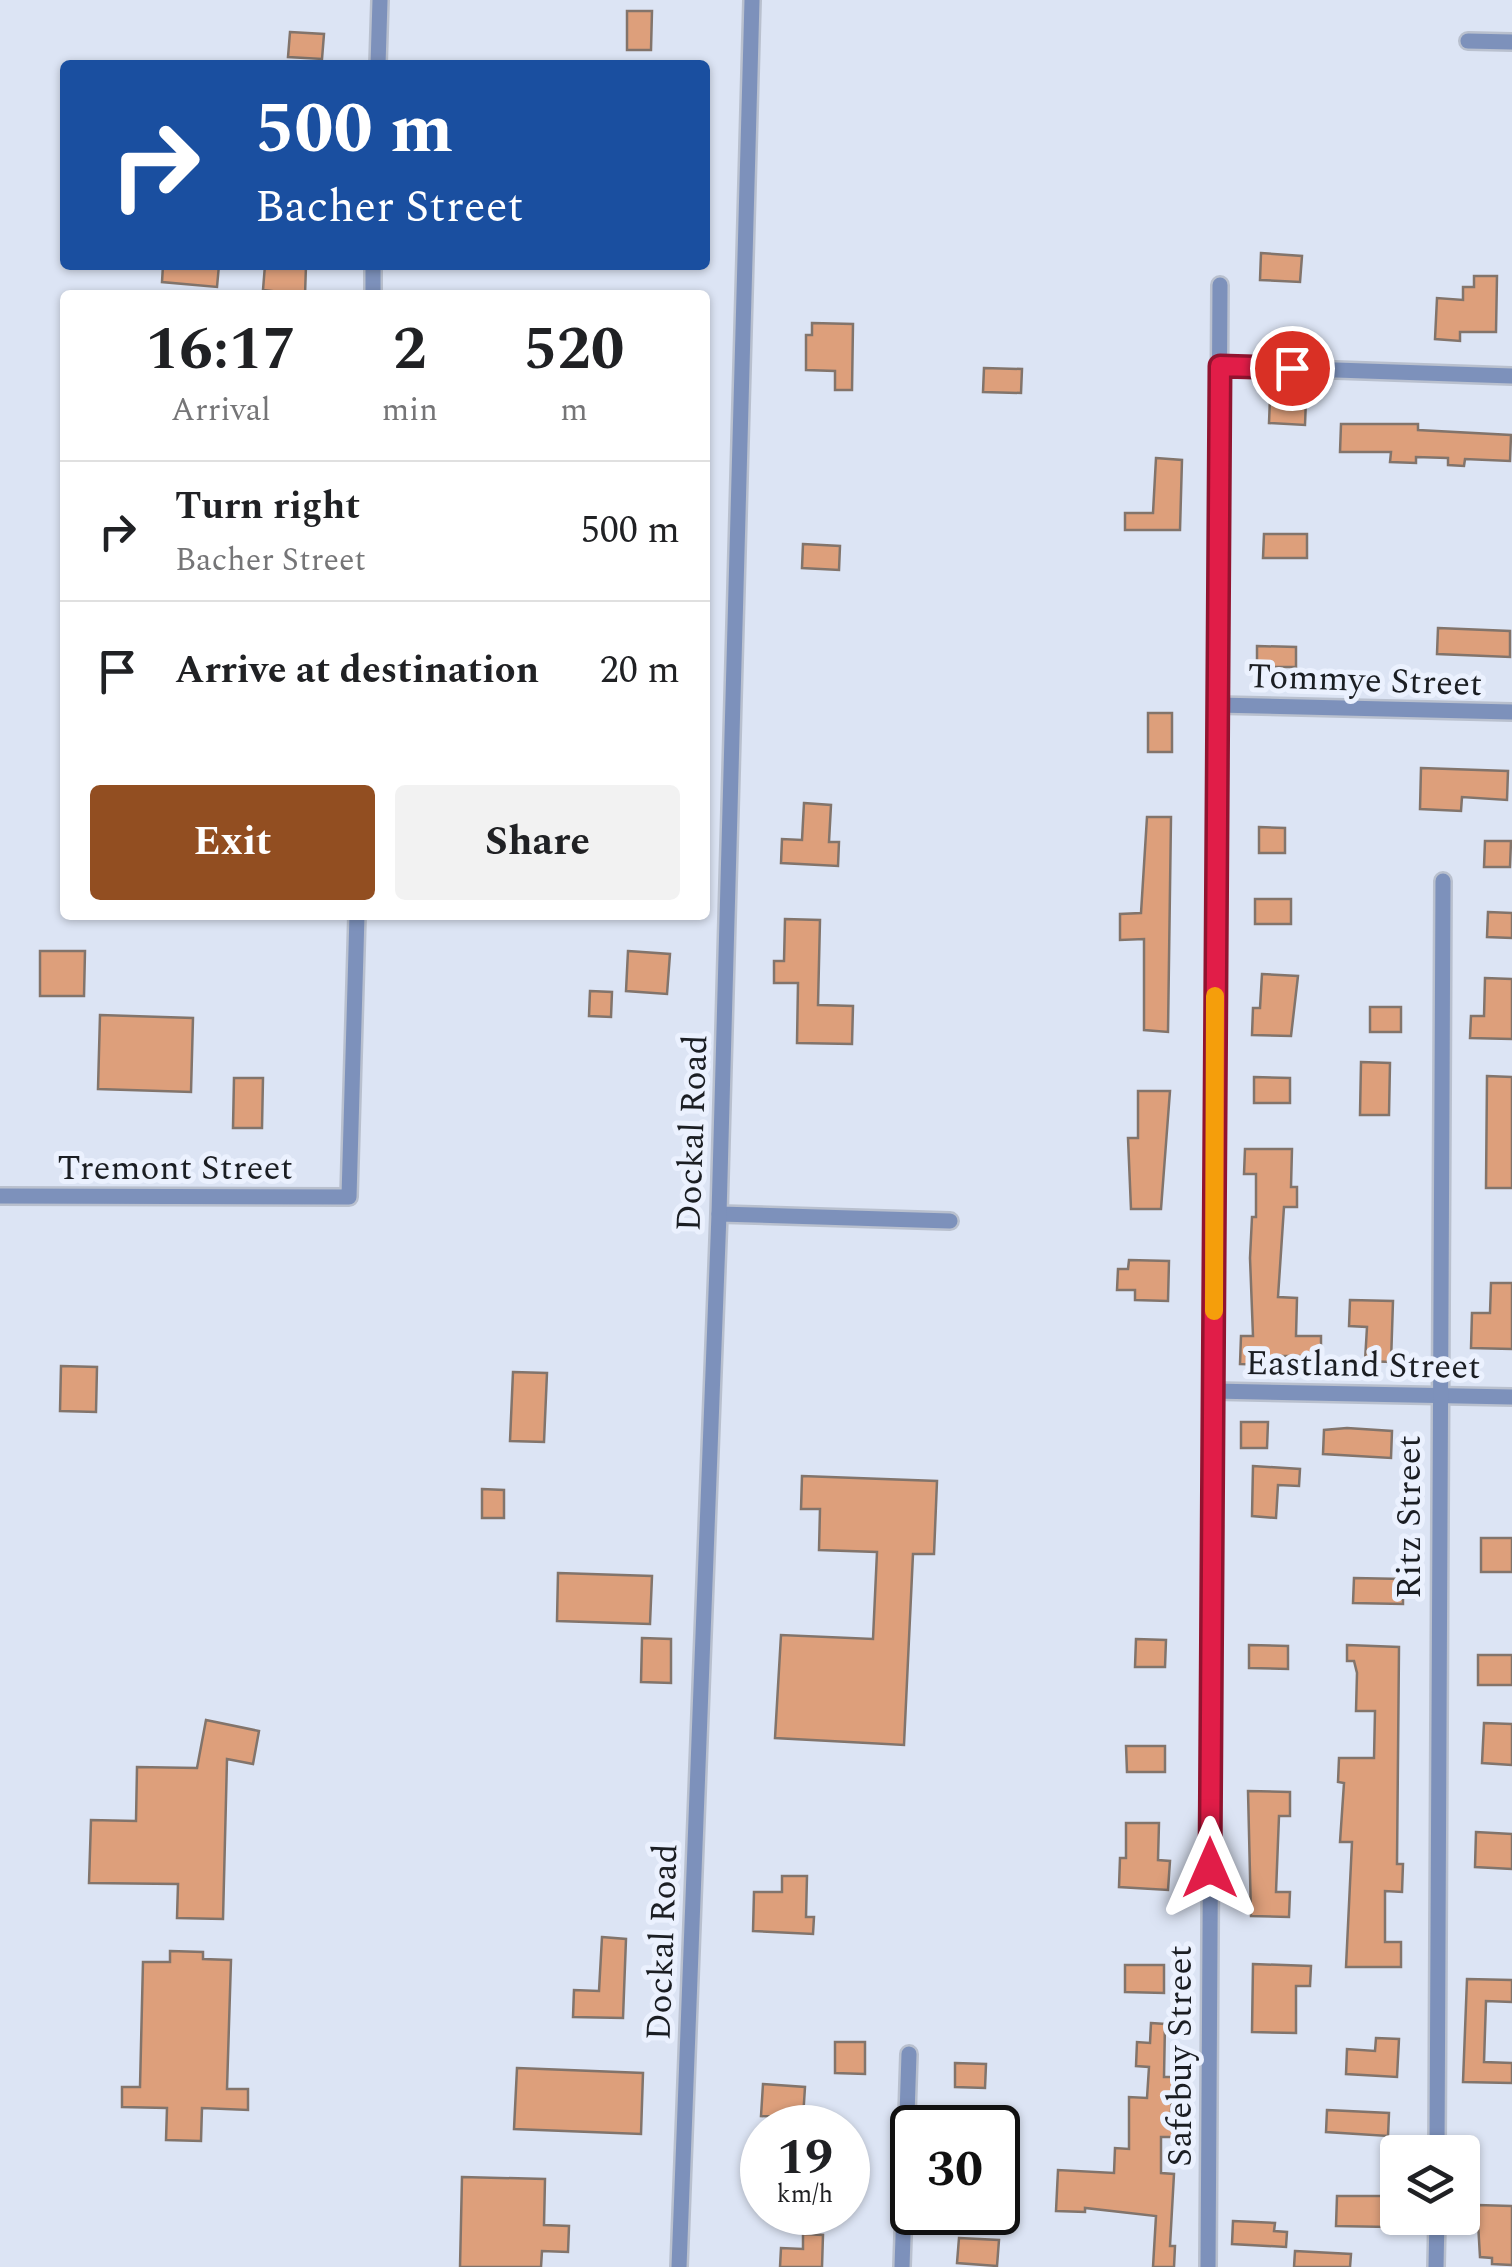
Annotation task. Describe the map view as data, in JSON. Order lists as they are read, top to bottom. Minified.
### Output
{"streets":{"street":["Tommye Street","Dockal Road","Tremont Street","Eastland Street","Ritz Street","Safebuy Street"]},"crossings":[["Tommye Street","Safebuy Street"],["Eastland Street","Ritz Street"],["Eastland Street","Safebuy Street"]],"page":{"turn":["500 m","Bacher Street"],"eta":["16:17","Arrival","2","min","520","m"],"list":[{"name":"Turn right","note":"Bacher Street","value":"500 m"},{"name":"Arrive at destination","value":"20 m"}],"buttons":["Exit","Share"],"speed":"19 km/h","limit":"30"}}
